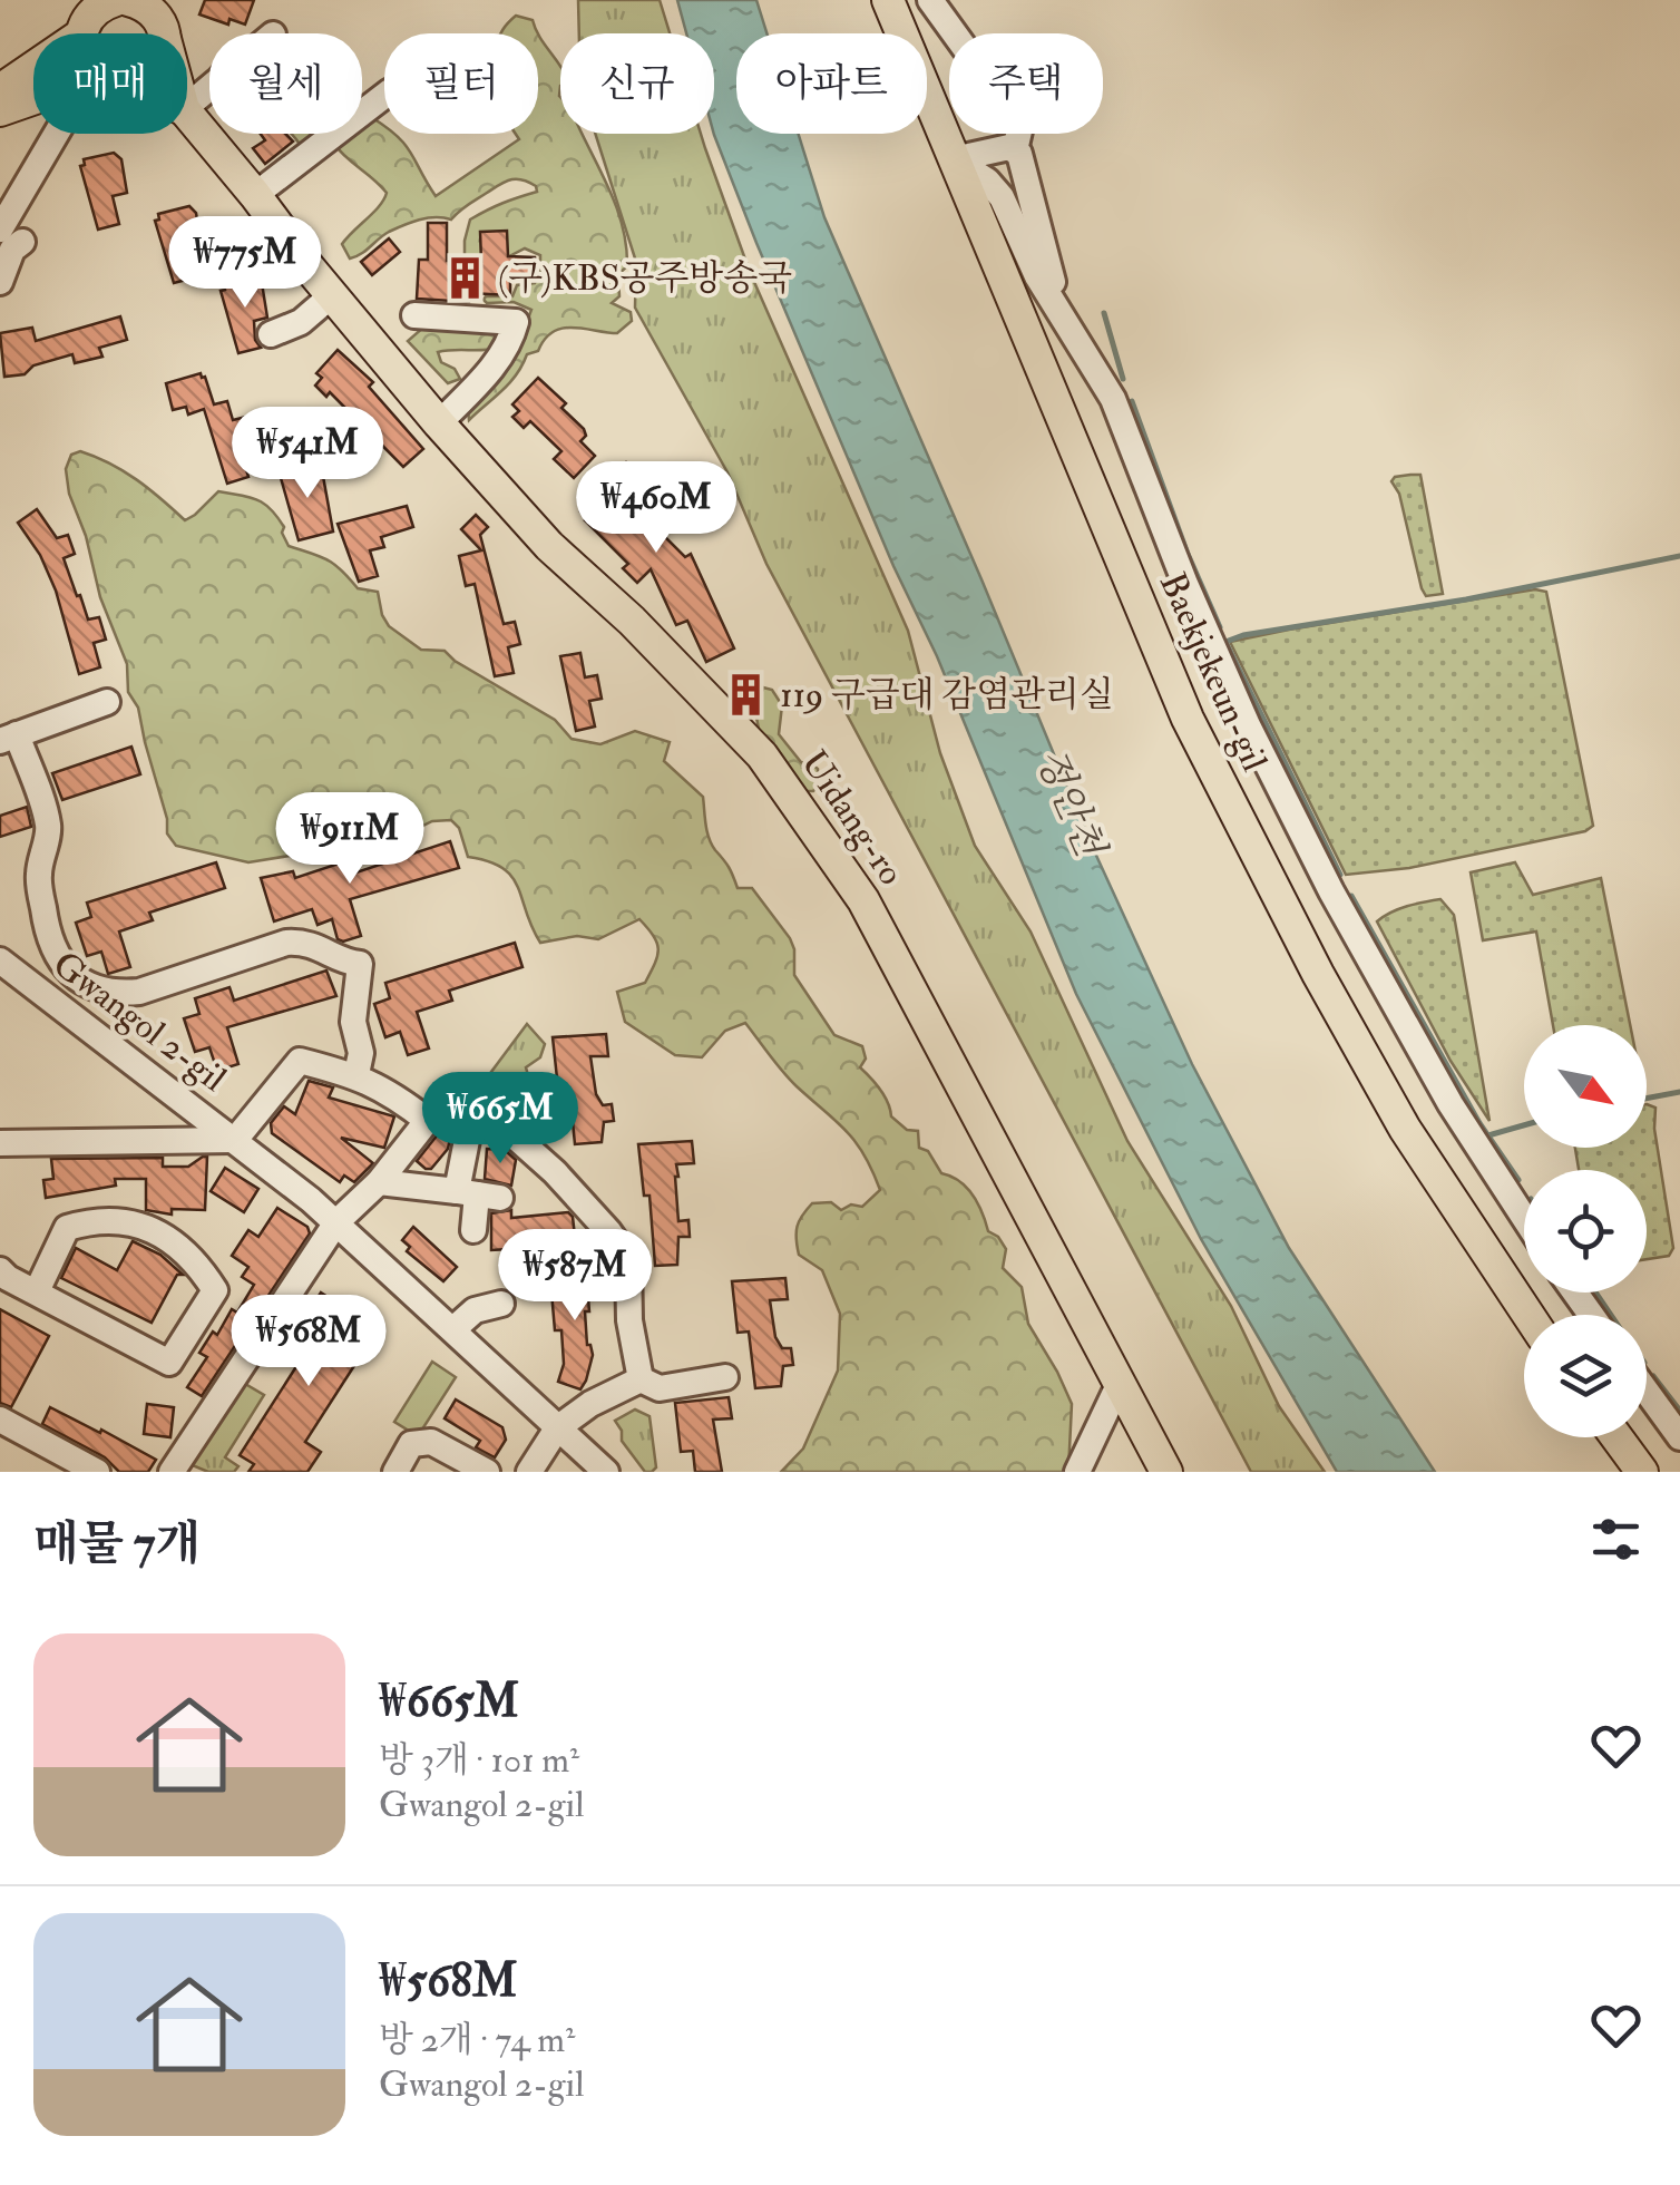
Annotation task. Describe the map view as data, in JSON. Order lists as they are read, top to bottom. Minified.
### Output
{"streets":{"main road":["Baekjekeun-gil","Uidang-ro"],"street":["Gwangol 2-gil"]},"water":["정안천"],"places":{"building":["(구)KBS공주방송국","119 구급대 감염관리실"]},"north":"bottom right","page":{"chip":["매매","월세","필터","신규","아파트","주택"],"price":["₩775M","₩541M","₩460M","₩911M","₩665M","₩587M","₩568M"],"heading":"매물 7개","list":[{"name":"₩665M","note":"방 3개 · 101 m² · Gwangol 2-gil"},{"name":"₩568M","note":"방 2개 · 74 m² · Gwangol 2-gil"}]}}
